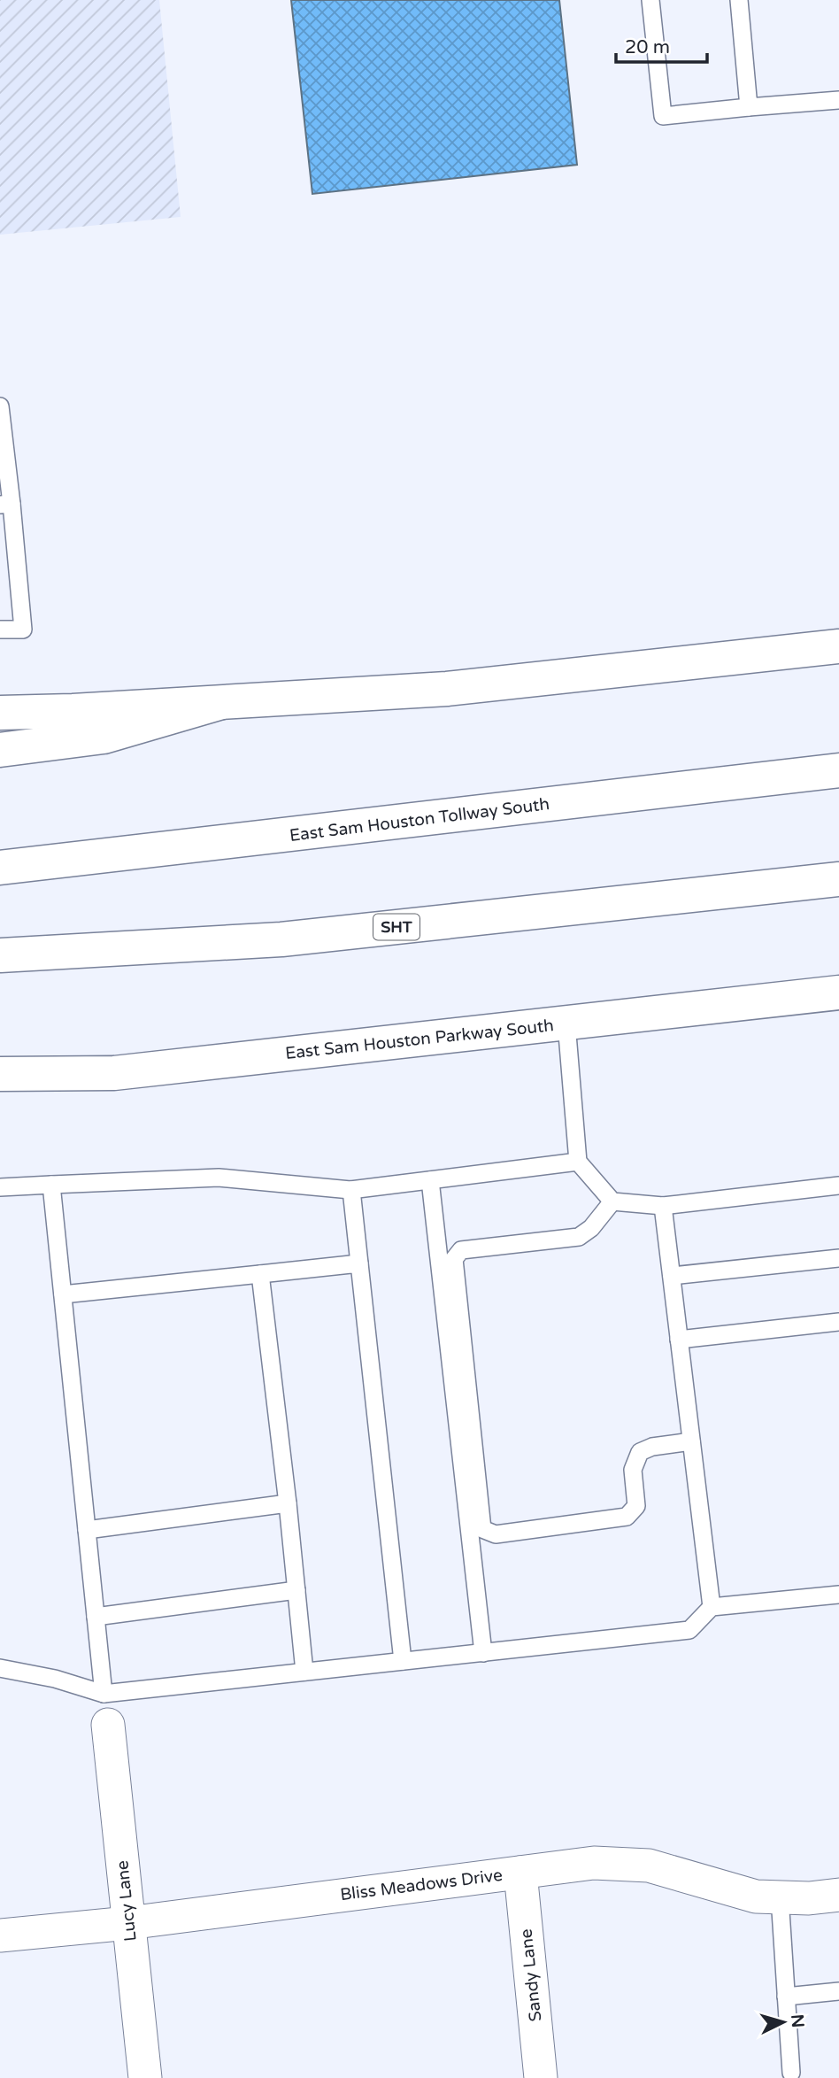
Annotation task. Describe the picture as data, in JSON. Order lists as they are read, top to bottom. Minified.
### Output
{"streets":{"main road":["East Sam Houston Tollway South","SHT","East Sam Houston Parkway South"],"street":["Bliss Meadows Drive","Lucy Lane","Sandy Lane"]},"crossings":[["Bliss Meadows Drive","Lucy Lane"],["Bliss Meadows Drive","Sandy Lane"]],"scale_bar":"20 m","north":"right"}
